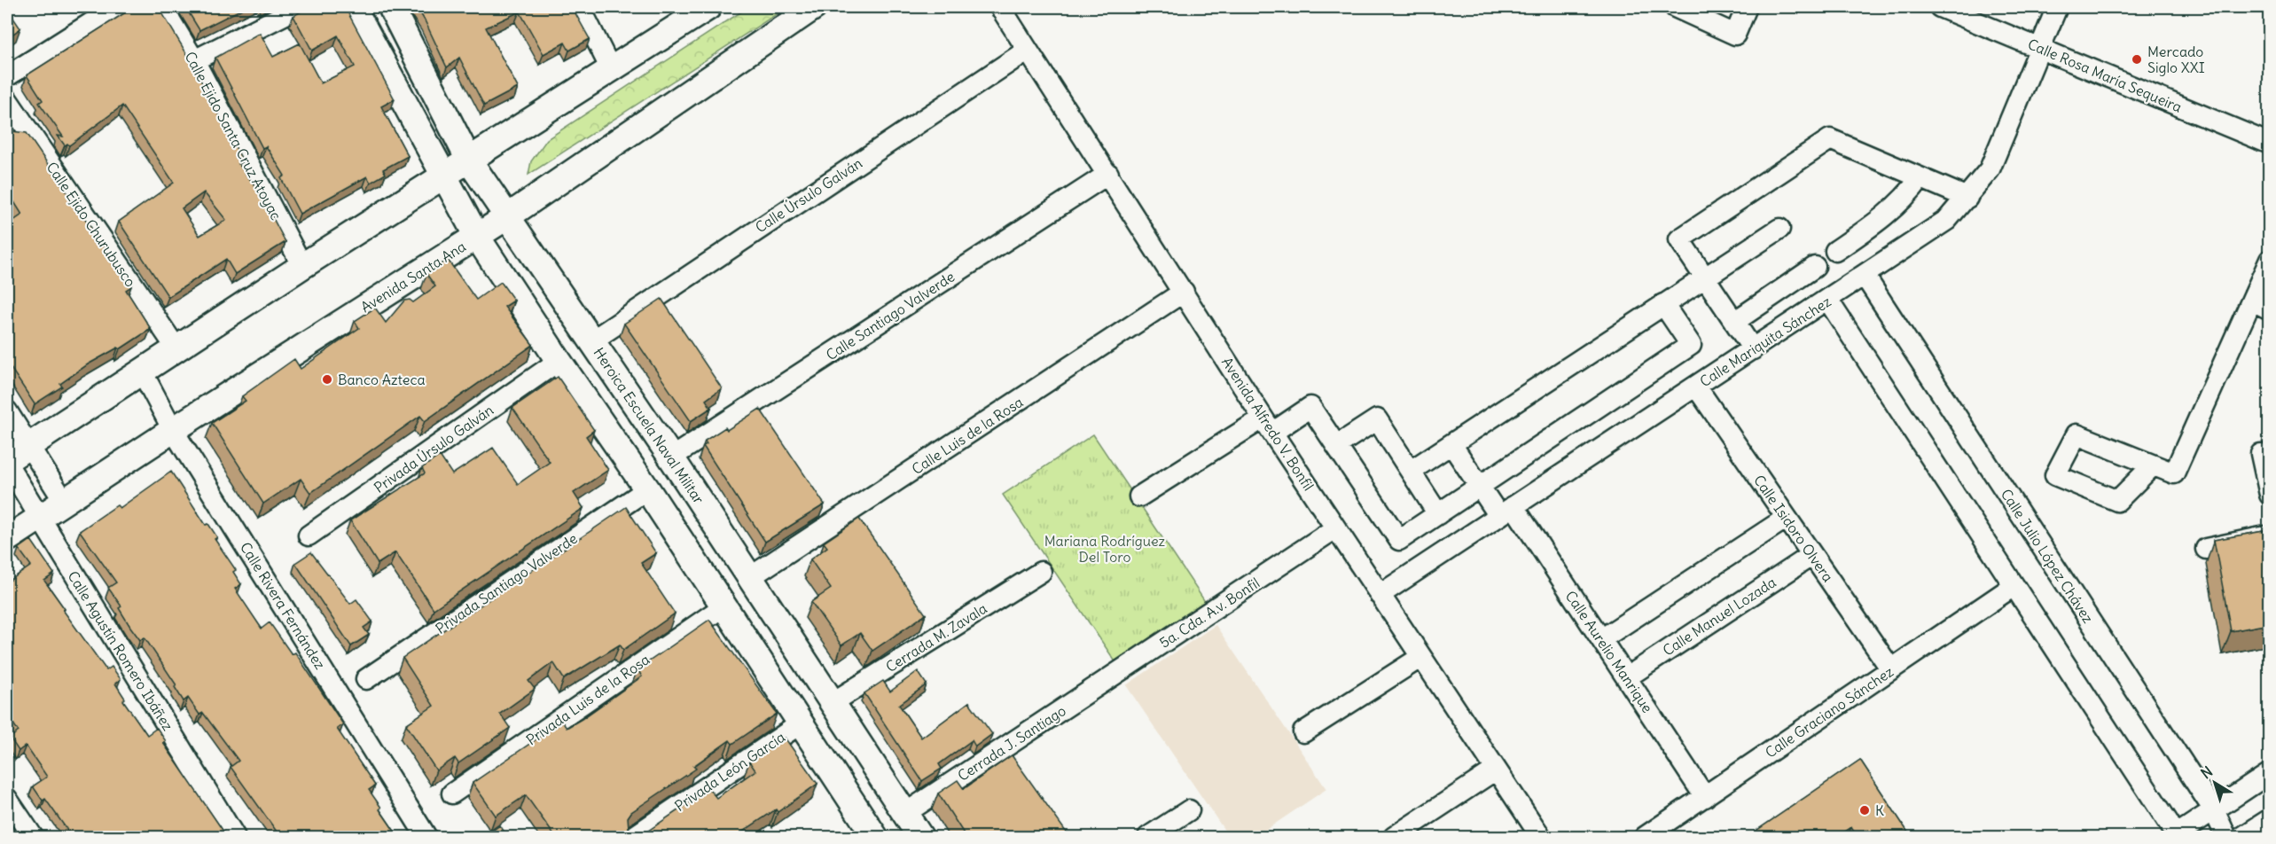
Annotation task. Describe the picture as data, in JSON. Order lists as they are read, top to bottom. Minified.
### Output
{"streets":{"main road":["Avenida Santa Ana","Heroica Escuela Naval Militar"],"street":["Calle Rosa María Sequeira","Calle Ejido Santa Cruz Atoyac","Calle Úrsulo Galván","Calle Ejido Churubusco","Calle Santiago Valverde","Calle Mariquita Sánchez","Avenida Alfredo V. Bonfil","Calle Luis de la Rosa","Privada Úrsulo Galván","Calle Isidoro Olvera","Calle Julio López Chávez","Privada Santiago Valverde","Calle Rivera Fernández","5a. Cda. A.v. Bonfil","Calle Manuel Lozada","Cerrada M. Zavala","Calle Agustín Romero Ibáñez","Calle Aurelio Manrique","Privada Luis de la Rosa","Calle Graciano Sánchez","Cerrada J. Santiago","Privada León García"]},"crossings":[["Calle Rosa María Sequeira","Calle Mariquita Sánchez"],["Calle Úrsulo Galván","Avenida Alfredo V. Bonfil"],["Calle Úrsulo Galván","Heroica Escuela Naval Militar"],["Avenida Santa Ana","Heroica Escuela Naval Militar"],["Avenida Santa Ana","Calle Rivera Fernández"],["Avenida Santa Ana","Calle Agustín Romero Ibáñez"],["Calle Santiago Valverde","Avenida Alfredo V. Bonfil"],["Calle Santiago Valverde","Heroica Escuela Naval Militar"],["Calle Mariquita Sánchez","Avenida Alfredo V. Bonfil"],["Calle Mariquita Sánchez","Calle Isidoro Olvera"],["Calle Mariquita Sánchez","Calle Julio López Chávez"],["Calle Mariquita Sánchez","Calle Aurelio Manrique"],["Avenida Alfredo V. Bonfil","Calle Luis de la Rosa"],["Avenida Alfredo V. Bonfil","5a. Cda. A.v. Bonfil"],["Heroica Escuela Naval Militar","Calle Luis de la Rosa"],["Heroica Escuela Naval Militar","Cerrada M. Zavala"],["Heroica Escuela Naval Militar","Cerrada J. Santiago"],["Calle Isidoro Olvera","Calle Manuel Lozada"],["Calle Isidoro Olvera","Calle Graciano Sánchez"],["5a. Cda. A.v. Bonfil","Cerrada J. Santiago"],["Calle Manuel Lozada","Calle Aurelio Manrique"],["Calle Aurelio Manrique","Calle Graciano Sánchez"]],"parks":["Mariana Rodríguez Del Toro"],"places":["Mercado Siglo XXI","Banco Azteca","K"],"north":"top left"}
